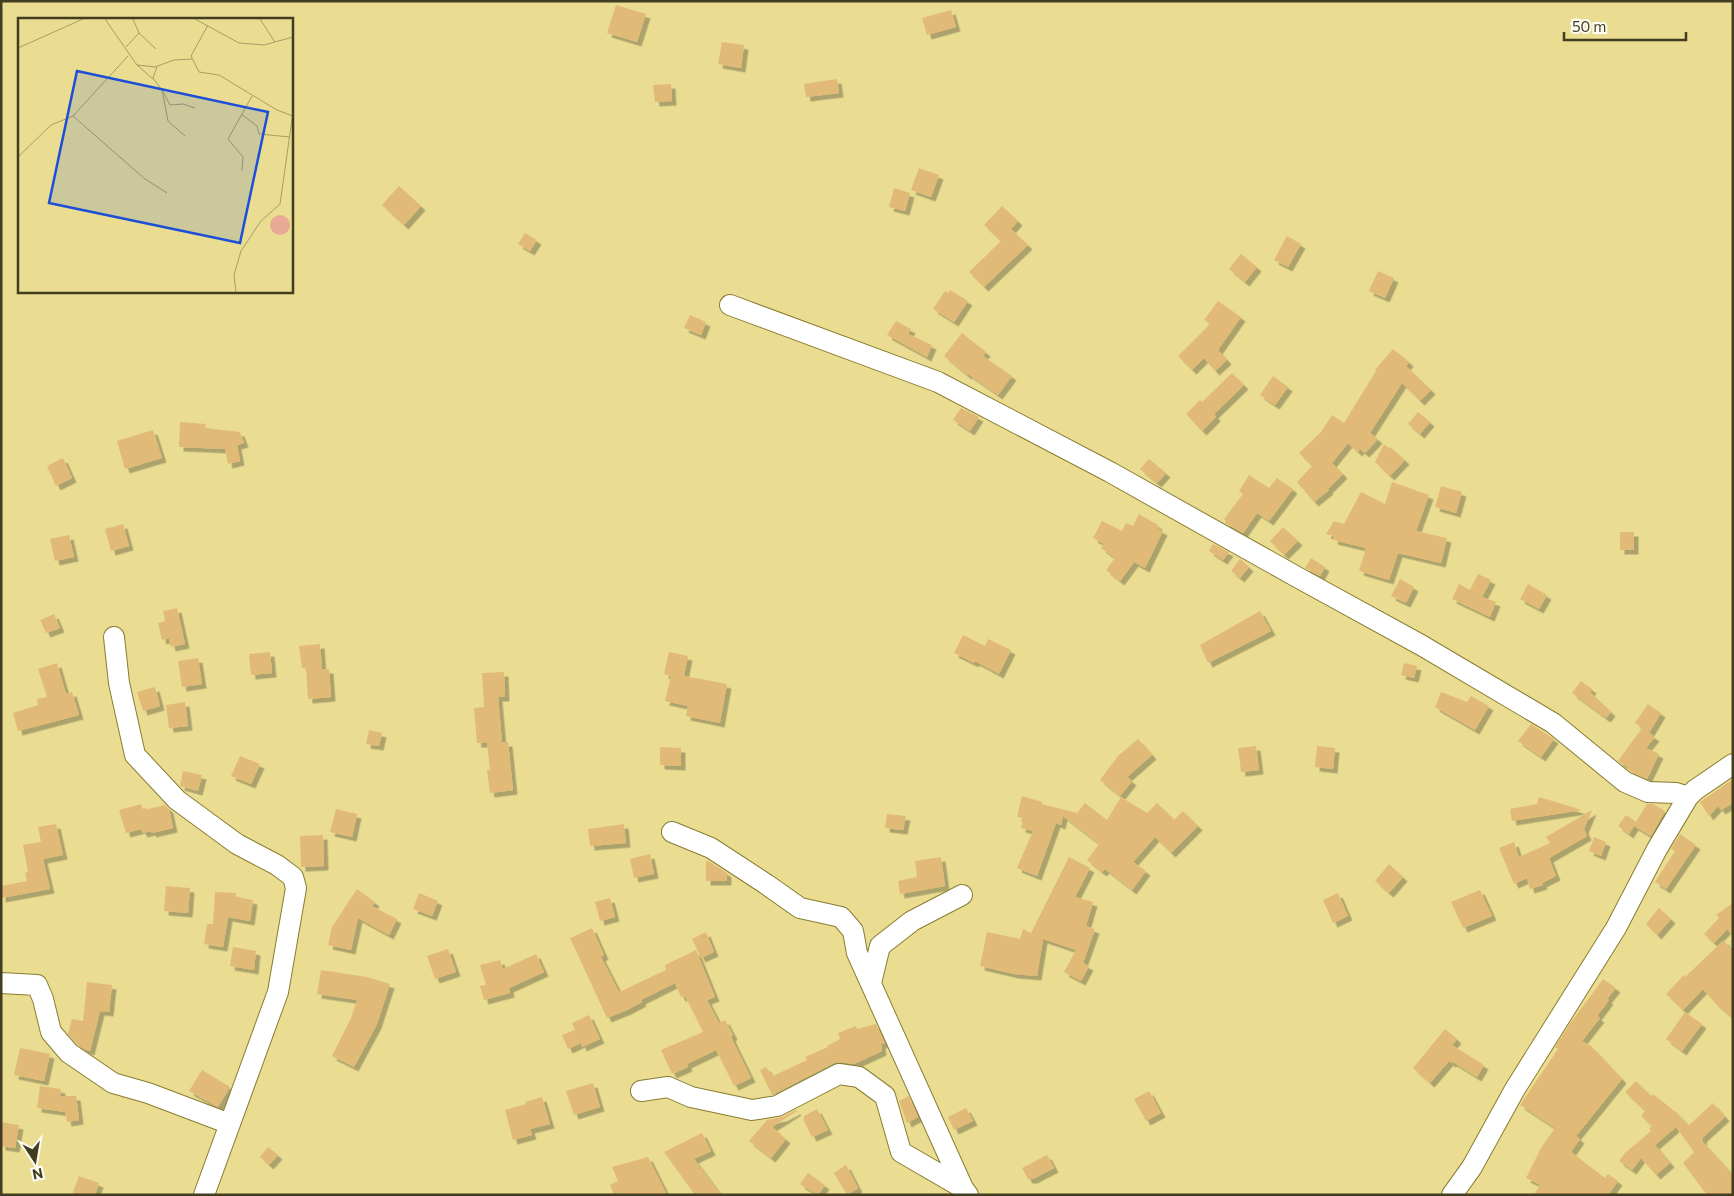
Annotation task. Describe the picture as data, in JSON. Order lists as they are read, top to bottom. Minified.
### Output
{"scale_bar":"50 m","north":"bottom"}
